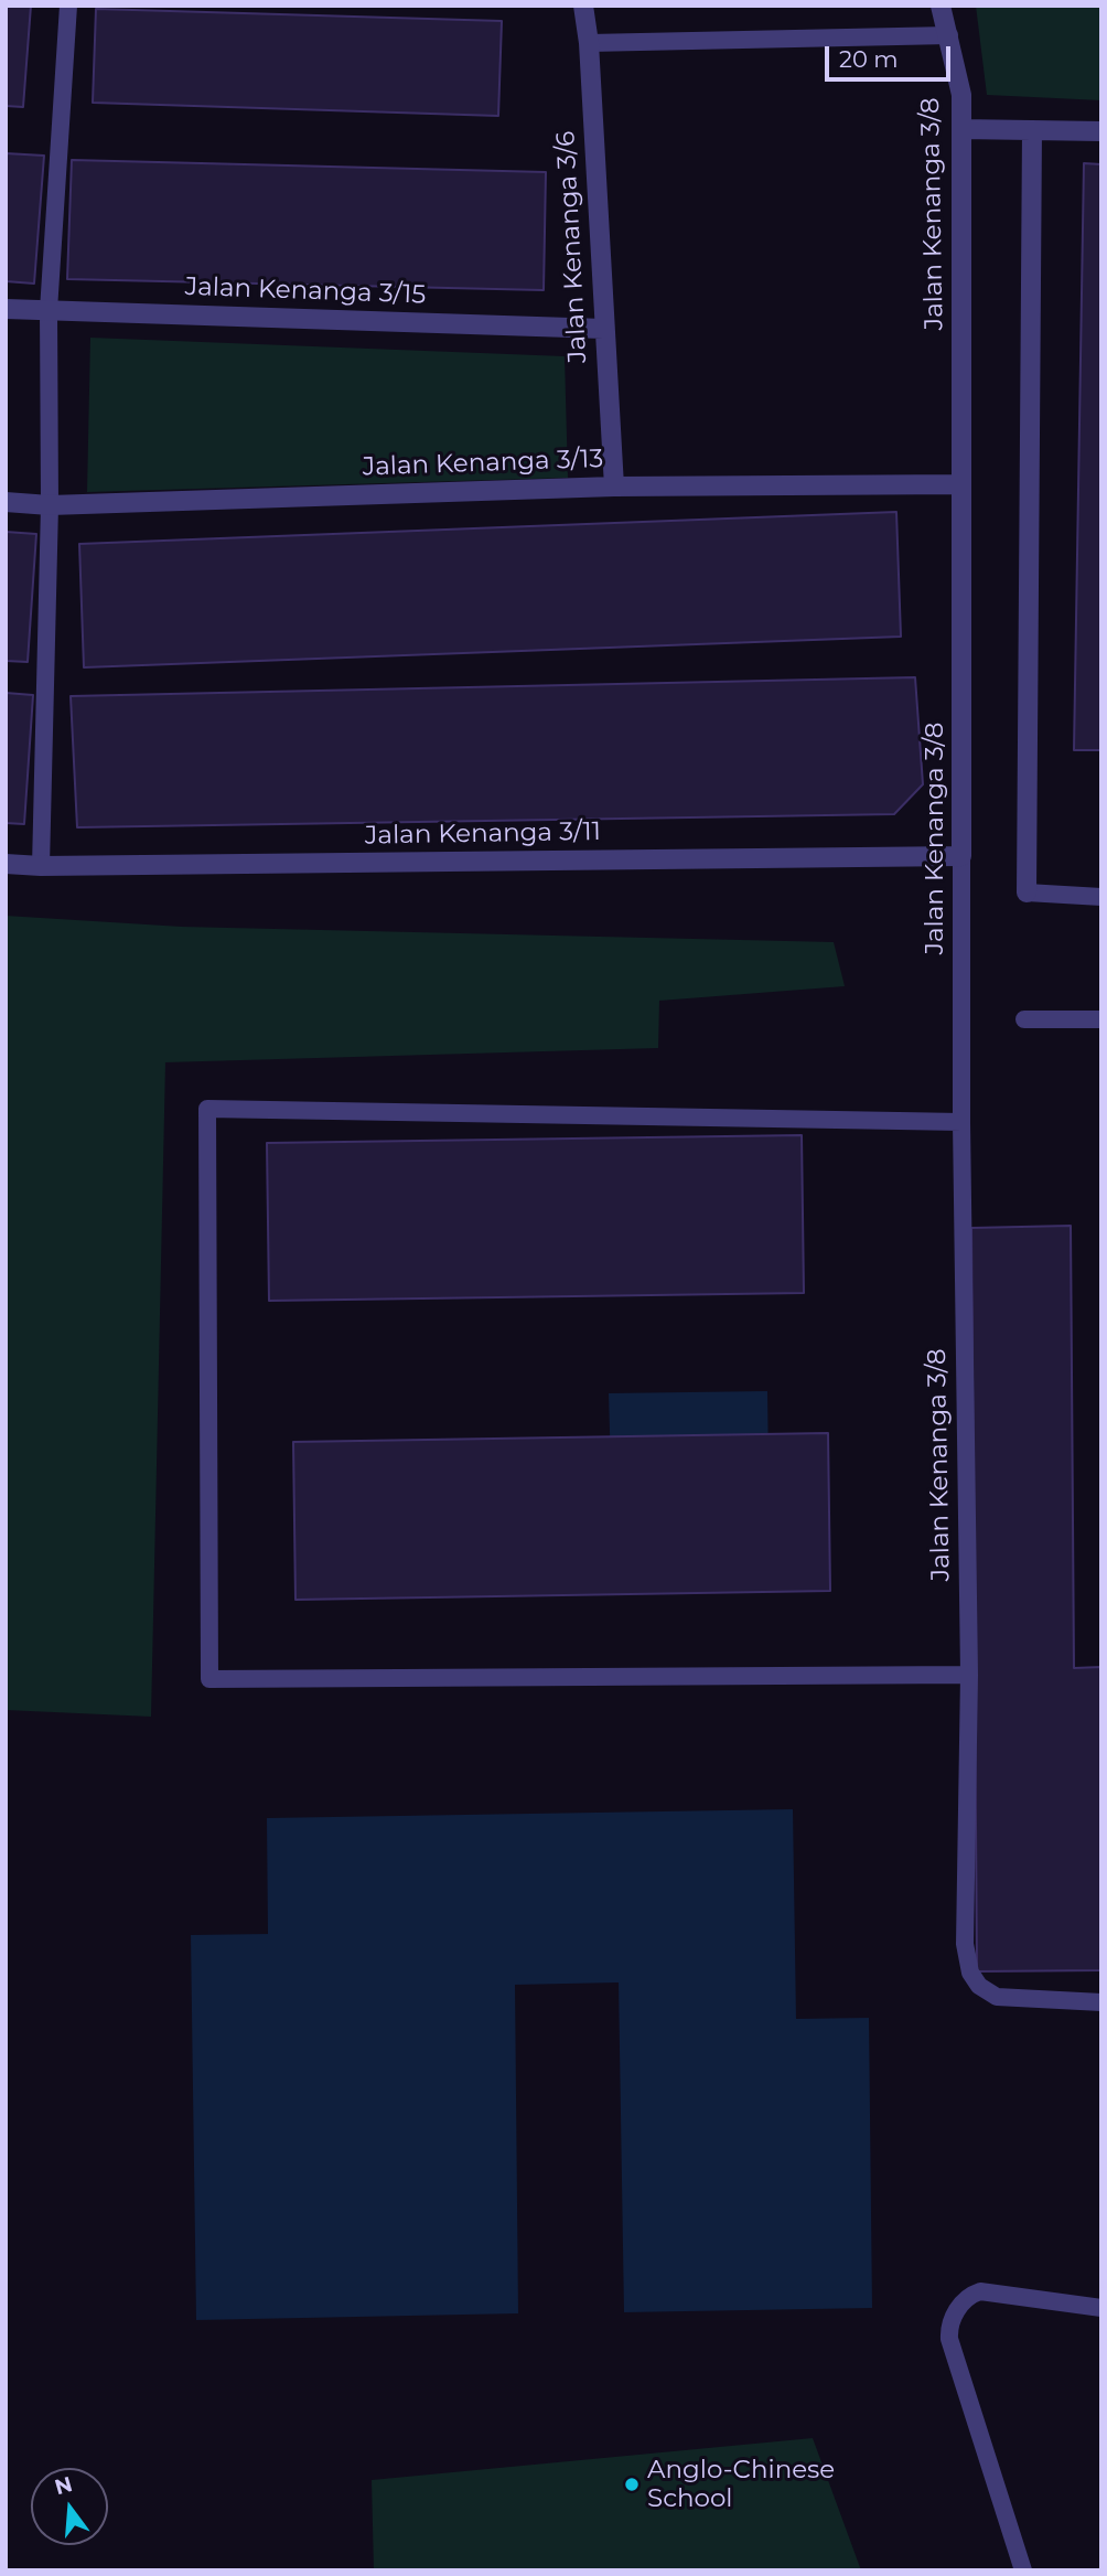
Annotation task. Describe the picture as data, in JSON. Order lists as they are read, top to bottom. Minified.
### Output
{"streets":{"street":["Jalan Kenanga 3/8","Jalan Kenanga 3/6","Jalan Kenanga 3/15","Jalan Kenanga 3/13","Jalan Kenanga 3/11"]},"crossings":[["Jalan Kenanga 3/8","Jalan Kenanga 3/13"],["Jalan Kenanga 3/8","Jalan Kenanga 3/11"],["Jalan Kenanga 3/6","Jalan Kenanga 3/15"],["Jalan Kenanga 3/6","Jalan Kenanga 3/13"]],"places":["Anglo-Chinese School"],"scale_bar":"20 m","north":"top"}
